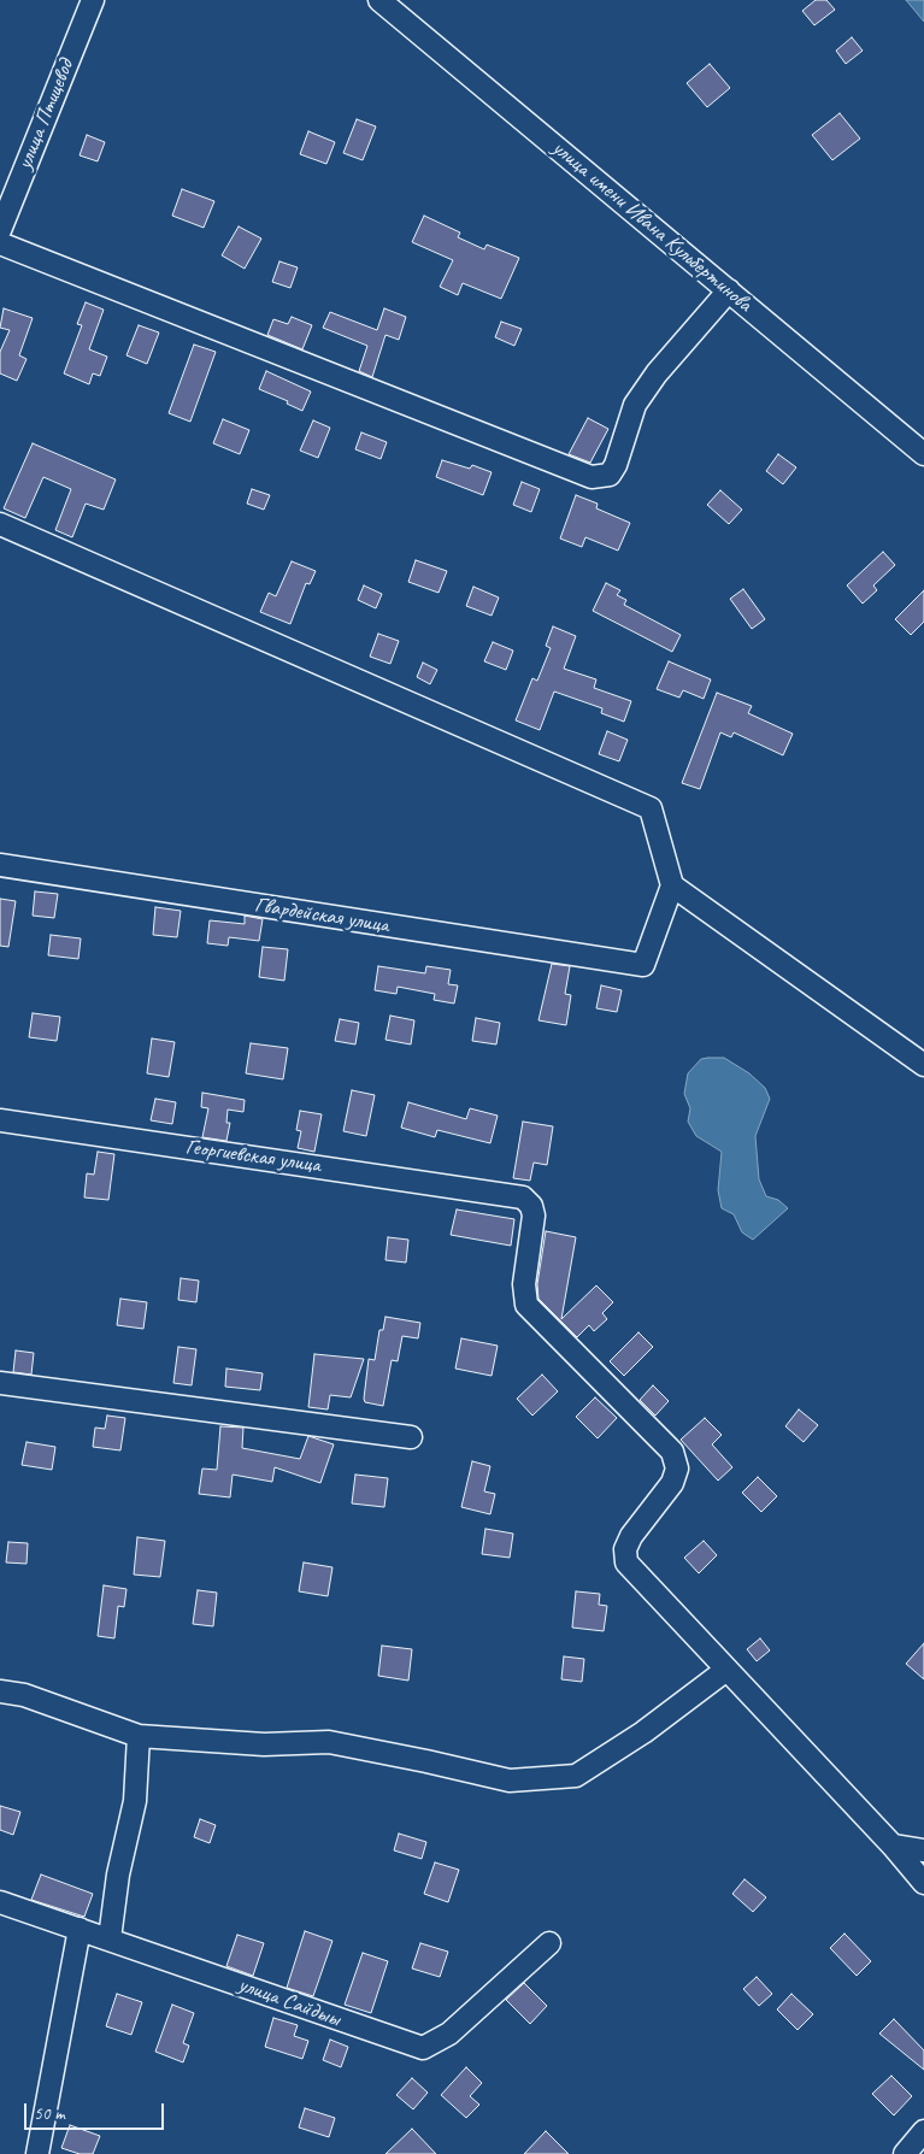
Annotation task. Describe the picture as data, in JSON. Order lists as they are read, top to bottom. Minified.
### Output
{"streets":{"street":["улица Птицевод","улица имени Ивана Кульбертинова","Гвардейская улица","Георгиевская улица","улица Сайдыы"]},"scale_bar":"50 m"}
